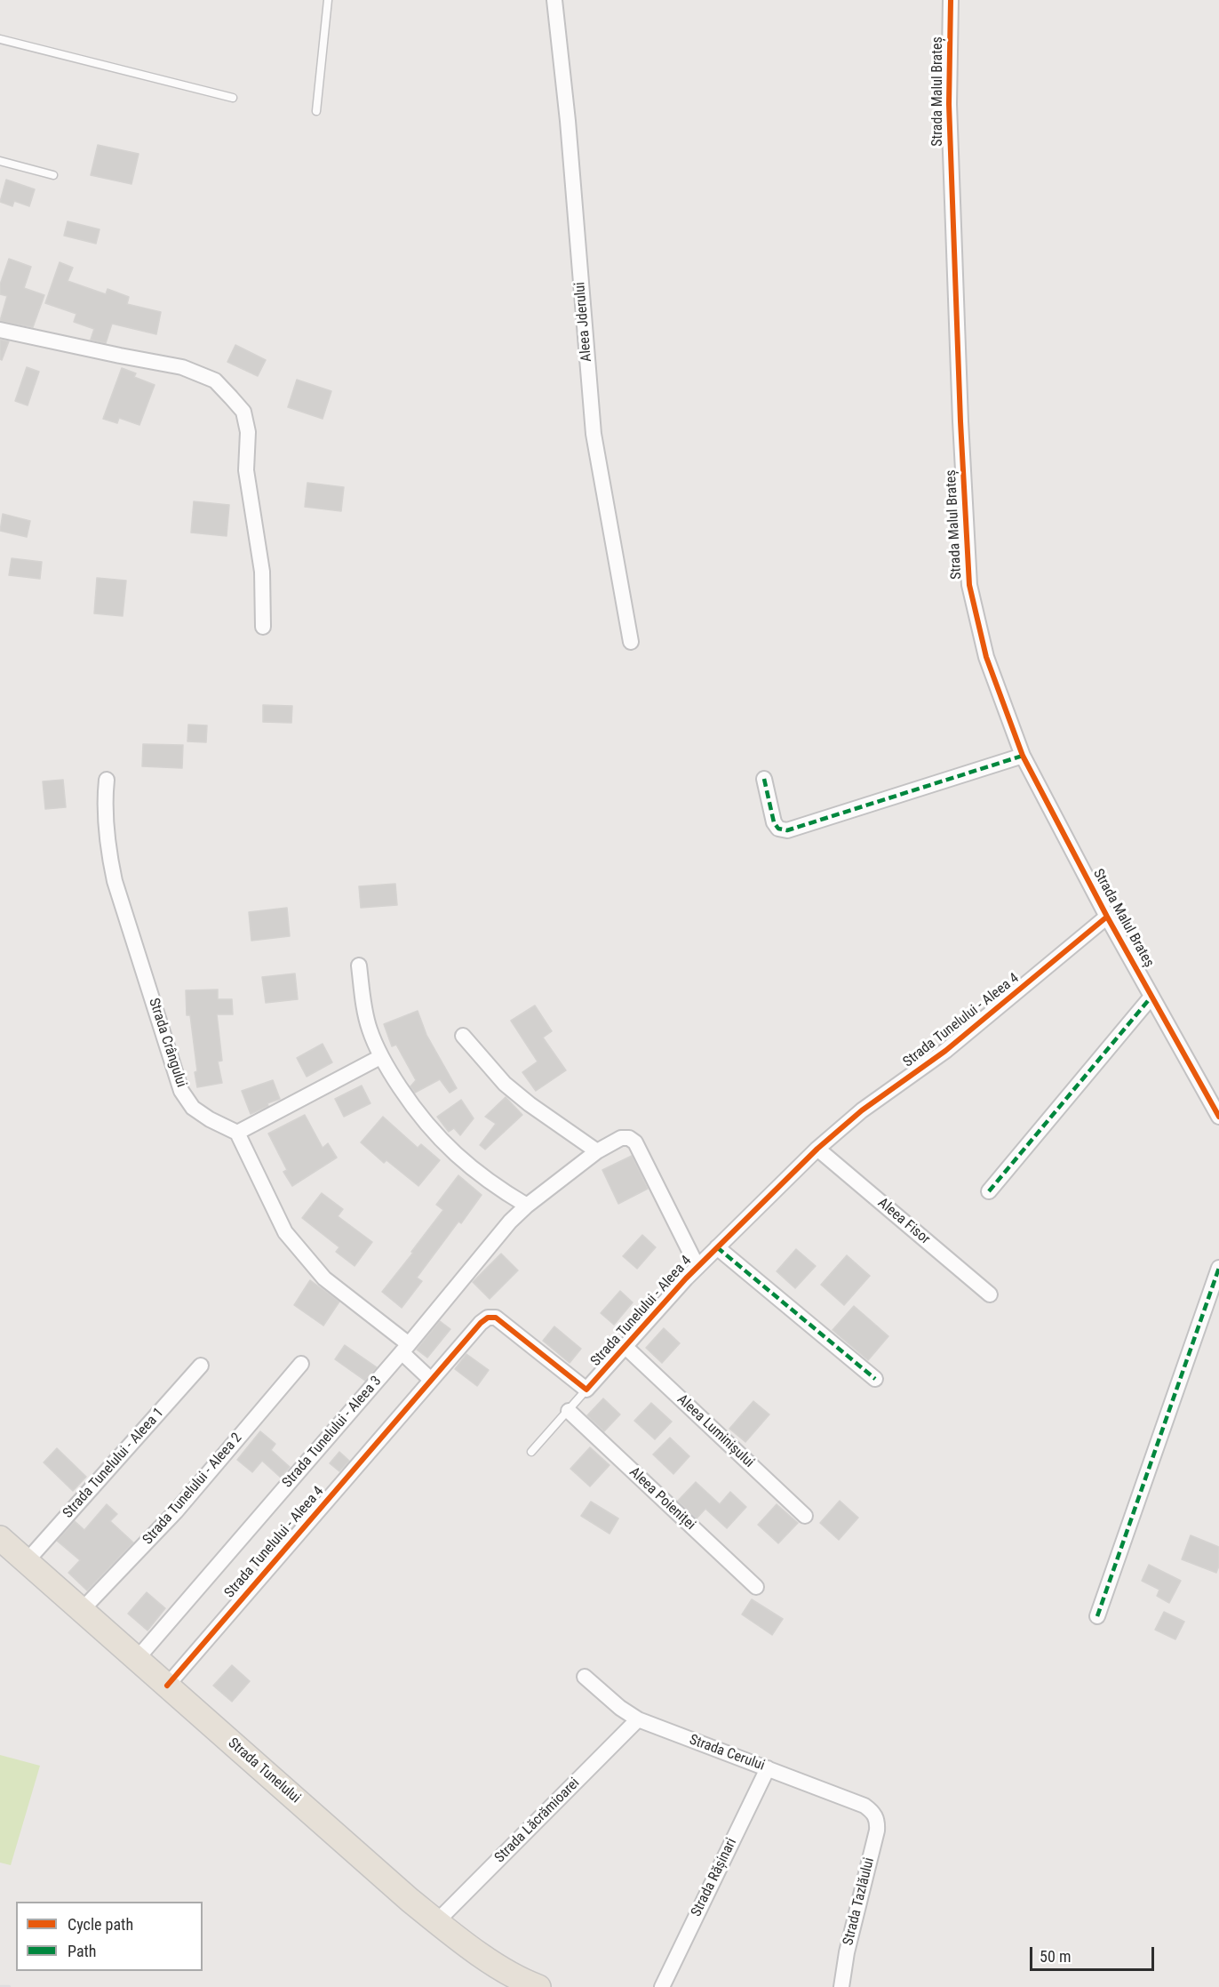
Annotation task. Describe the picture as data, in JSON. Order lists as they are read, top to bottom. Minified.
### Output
{"streets":{"highway":["Strada Tunelului"],"street":["Strada Malul Brateș","Aleea Jderului","Strada Tunelului - Aleea 4","Strada Crângului","Aleea Fisor","Aleea Luminișului","Strada Tunelului - Aleea 3","Strada Tunelului - Aleea 1","Strada Tunelului - Aleea 2","Aleea Poieniței","Strada Cerului","Strada Lăcrămioarei","Strada Rășinari","Strada Tazlăului"]},"crossings":[["Strada Malul Brateș","Strada Tunelului - Aleea 4"],["Strada Tunelului - Aleea 4","Aleea Fisor"],["Strada Tunelului - Aleea 4","Aleea Luminișului"],["Strada Tunelului - Aleea 4","Strada Tunelului - Aleea 3"],["Strada Tunelului - Aleea 4","Aleea Poieniței"],["Strada Tunelului - Aleea 4","Strada Tunelului"],["Strada Tunelului - Aleea 3","Strada Tunelului"],["Strada Tunelului - Aleea 1","Strada Tunelului"],["Strada Tunelului - Aleea 2","Strada Tunelului"],["Strada Cerului","Strada Lăcrămioarei"],["Strada Cerului","Strada Rășinari"],["Strada Cerului","Strada Tazlăului"],["Strada Tunelului","Strada Lăcrămioarei"]],"legend":["Cycle path","Path"],"scale_bar":"50 m"}
